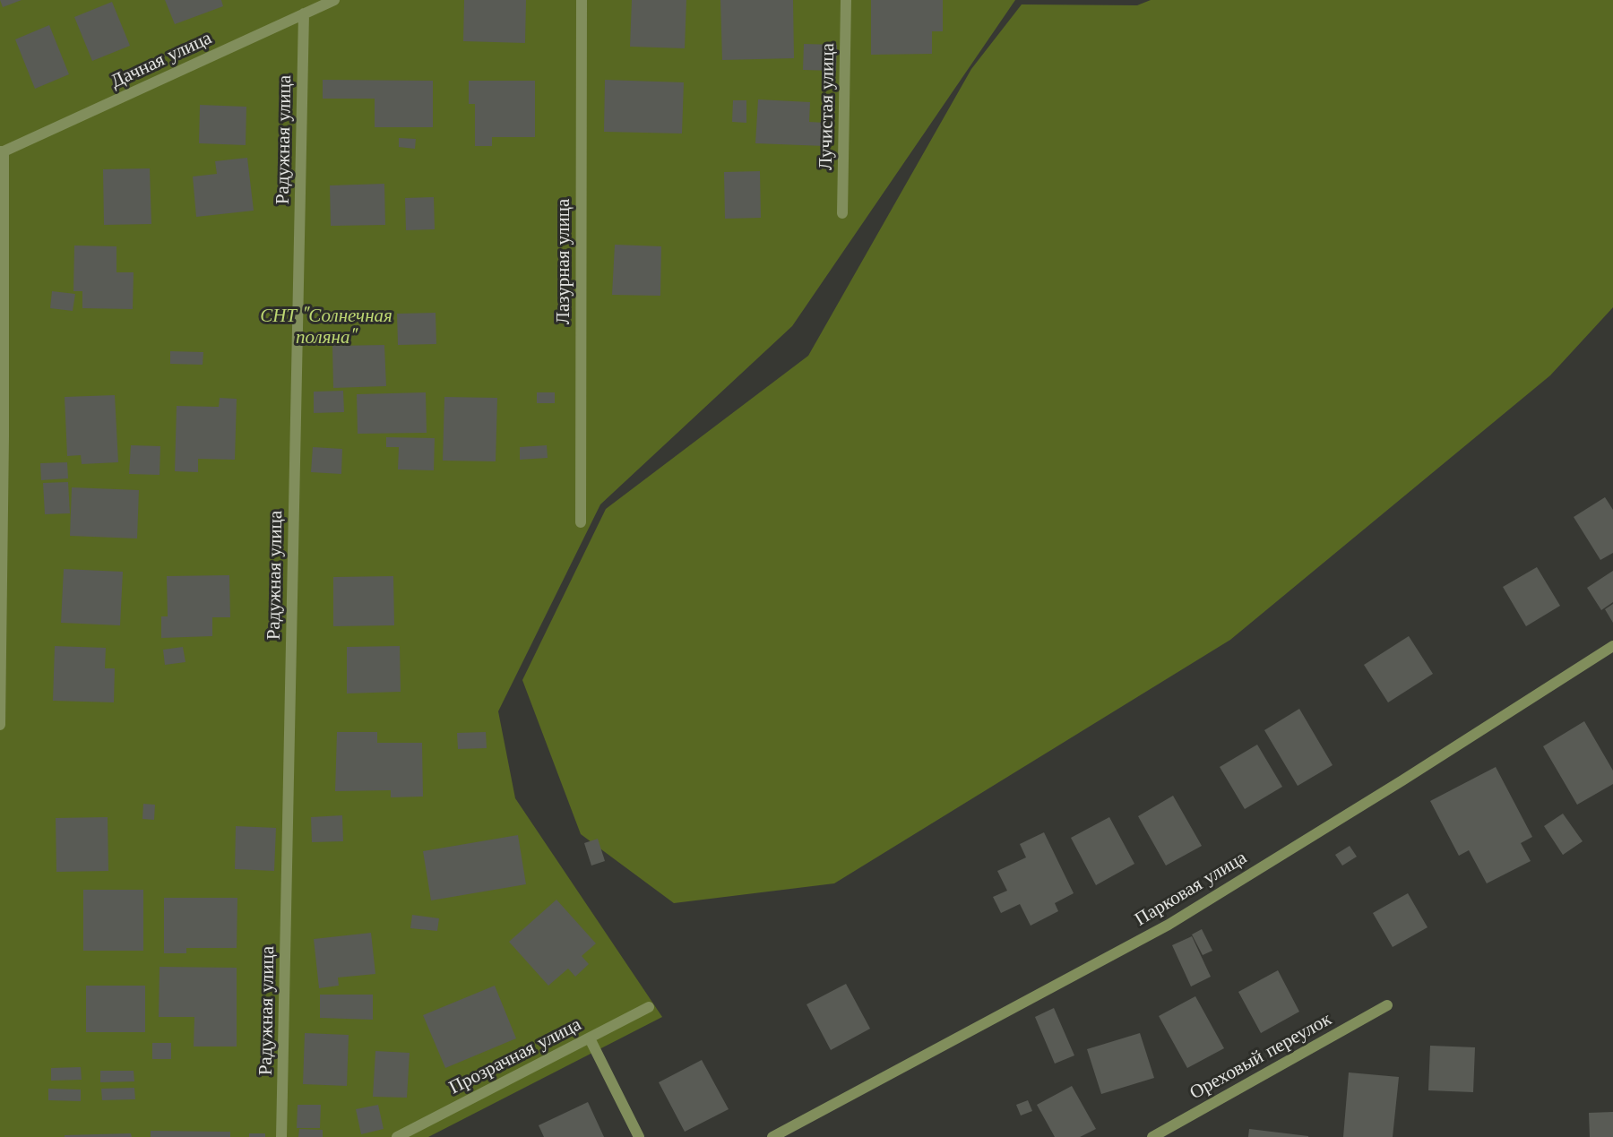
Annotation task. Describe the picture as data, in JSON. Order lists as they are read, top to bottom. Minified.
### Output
{"streets":{"street":["Дачная улица","Лучистая улица","Радужная улица","Лазурная улица","Парковая улица","Прозрачная улица","Ореховый переулок"]},"crossings":[["Дачная улица","Радужная улица"]],"parks":["СНТ \"Солнечная поляна\""]}
